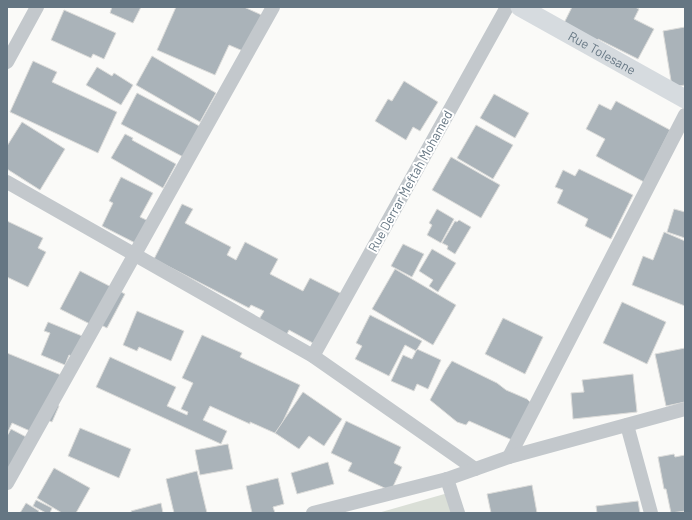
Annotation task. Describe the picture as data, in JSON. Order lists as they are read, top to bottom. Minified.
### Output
{"streets":{"street":["Rue Tolesane","Rue Derrar Meftah Mohamed"]}}
